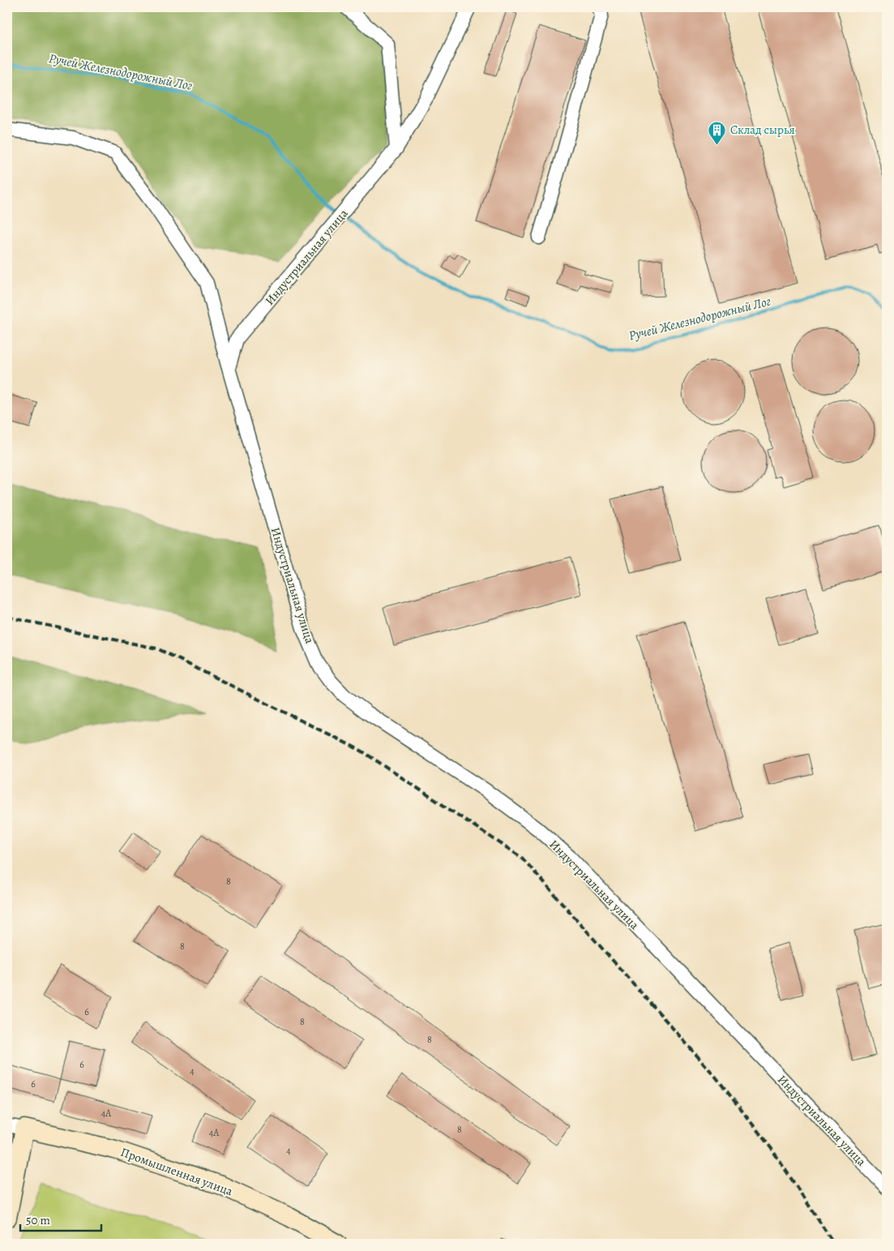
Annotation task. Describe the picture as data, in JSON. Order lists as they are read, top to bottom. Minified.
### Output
{"streets":{"main road":["Промышленная улица"],"street":["Индустриальная улица"]},"water":["Ручей Железнодорожный Лог"],"places":{"building":["Склад сырья"]},"house_numbers":["8","8","6","8","8","6","4","6","4А","8","4А","4"],"scale_bar":"50 m"}
